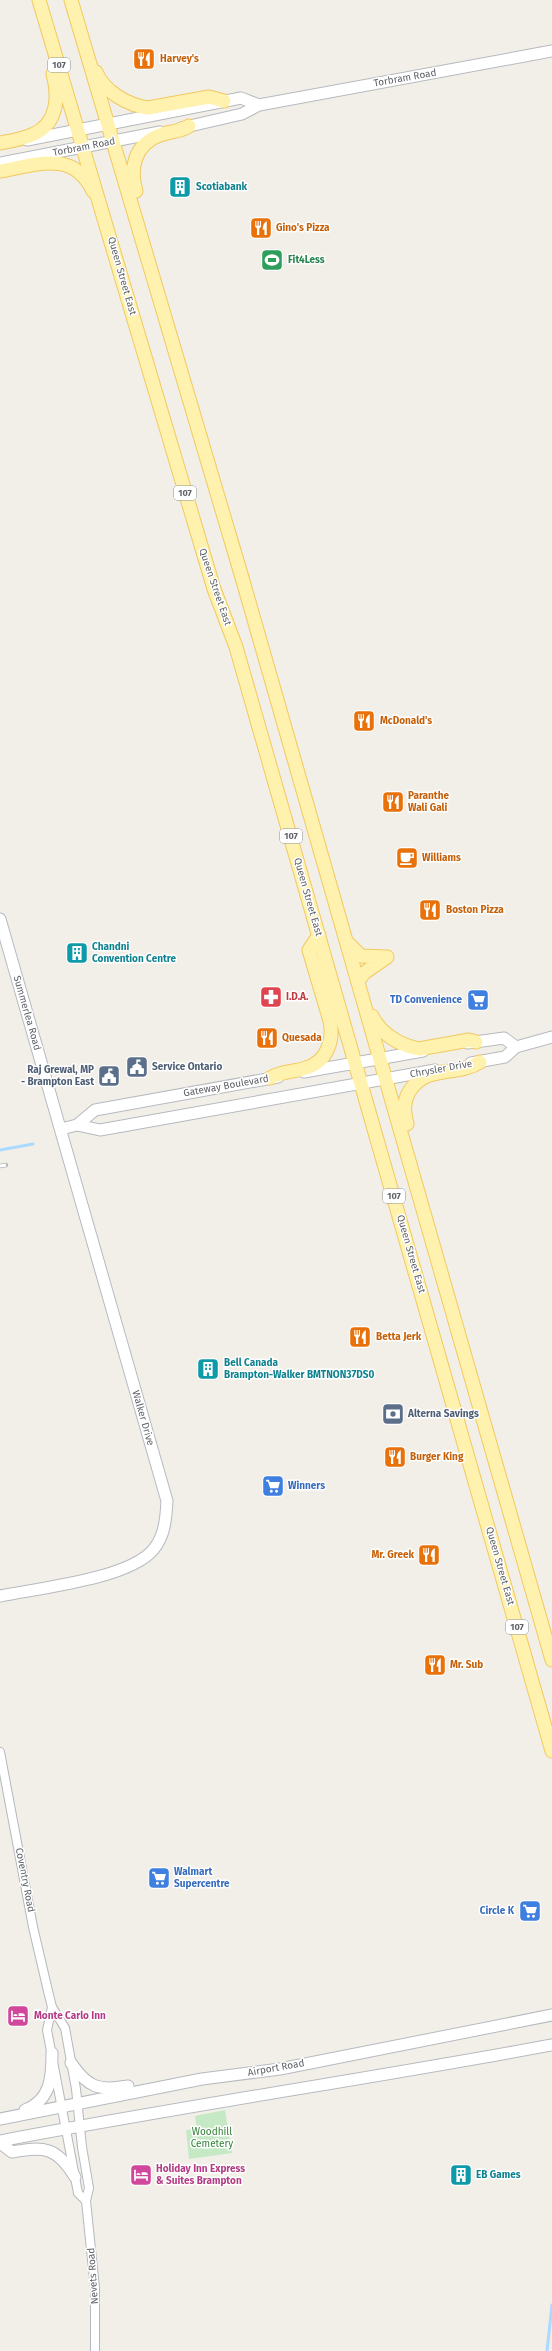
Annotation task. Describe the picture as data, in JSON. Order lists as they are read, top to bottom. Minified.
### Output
{"streets":{"main road":["107","Torbram Road","Queen Street East","Summerlea Road","Chrysler Drive","Gateway Boulevard","Walker Drive","Airport Road"],"street":["Coventry Road","Nevets Road"]},"crossings":[["107","Torbram Road"],["107","Chrysler Drive"],["107","Gateway Boulevard"],["Torbram Road","Queen Street East"],["Queen Street East","Chrysler Drive"],["Queen Street East","Gateway Boulevard"],["Summerlea Road","Gateway Boulevard"],["Summerlea Road","Walker Drive"],["Chrysler Drive","Gateway Boulevard"],["Gateway Boulevard","Walker Drive"],["Coventry Road","Airport Road"],["Coventry Road","Nevets Road"]],"parks":["Woodhill Cemetery"],"places":{"restaurant":["Harvey's","Gino's Pizza","McDonald's","Paranthe Wali Gali","Boston Pizza","Quesada","Betta Jerk","Burger King","Mr. Greek","Mr. Sub"],"building":["Scotiabank","Chandni Convention Centre","Bell Canada Brampton-Walker BMTNON37DS0","EB Games"],"sports":["Fit4Less"],"cafe":["Williams"],"pharmacy":["I.D.A."],"supermarket":["TD Convenience","Winners","Walmart Supercentre","Circle K"],"public building":["Service Ontario","Raj Grewal, MP - Brampton East"],"bank":["Alterna Savings"],"hotel":["Monte Carlo Inn","Holiday Inn Express & Suites Brampton"]}}
